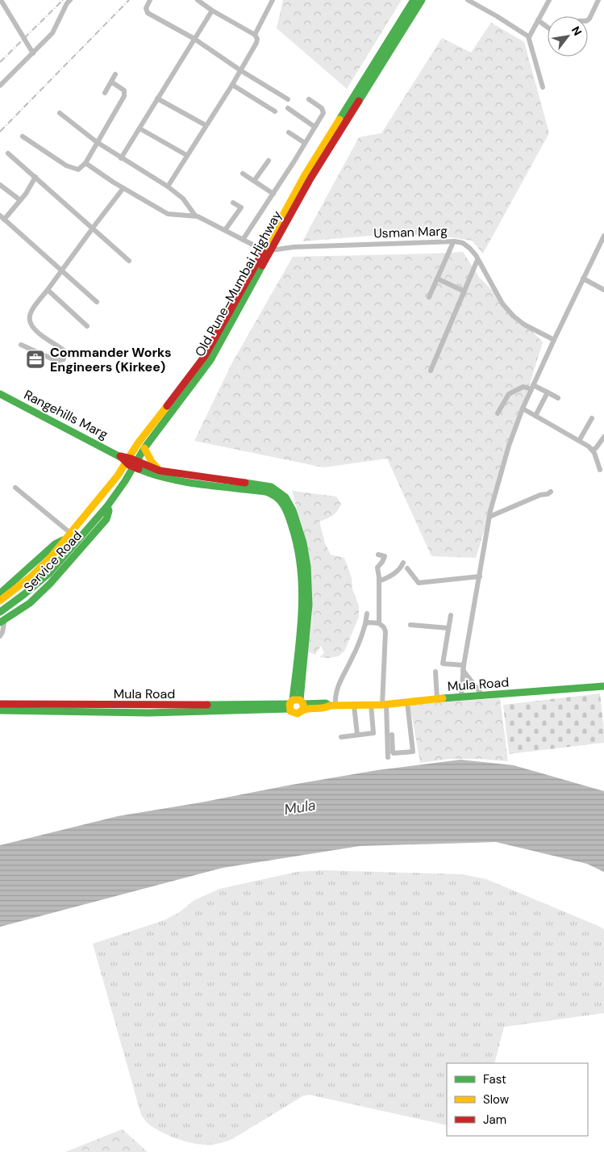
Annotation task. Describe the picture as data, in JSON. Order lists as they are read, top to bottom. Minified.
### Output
{"streets":{"main road":["Old Pune–Mumbai Highway","Rangehills Marg","Service Road","Mula Road"],"street":["Usman Marg"]},"crossings":[["Usman Marg","Old Pune–Mumbai Highway"],["Old Pune–Mumbai Highway","Rangehills Marg"],["Old Pune–Mumbai Highway","Service Road"]],"water":["Mula"],"places":{"office":["Commander Works Engineers (Kirkee)"]},"legend":["Fast","Slow","Jam"],"north":"top right"}
